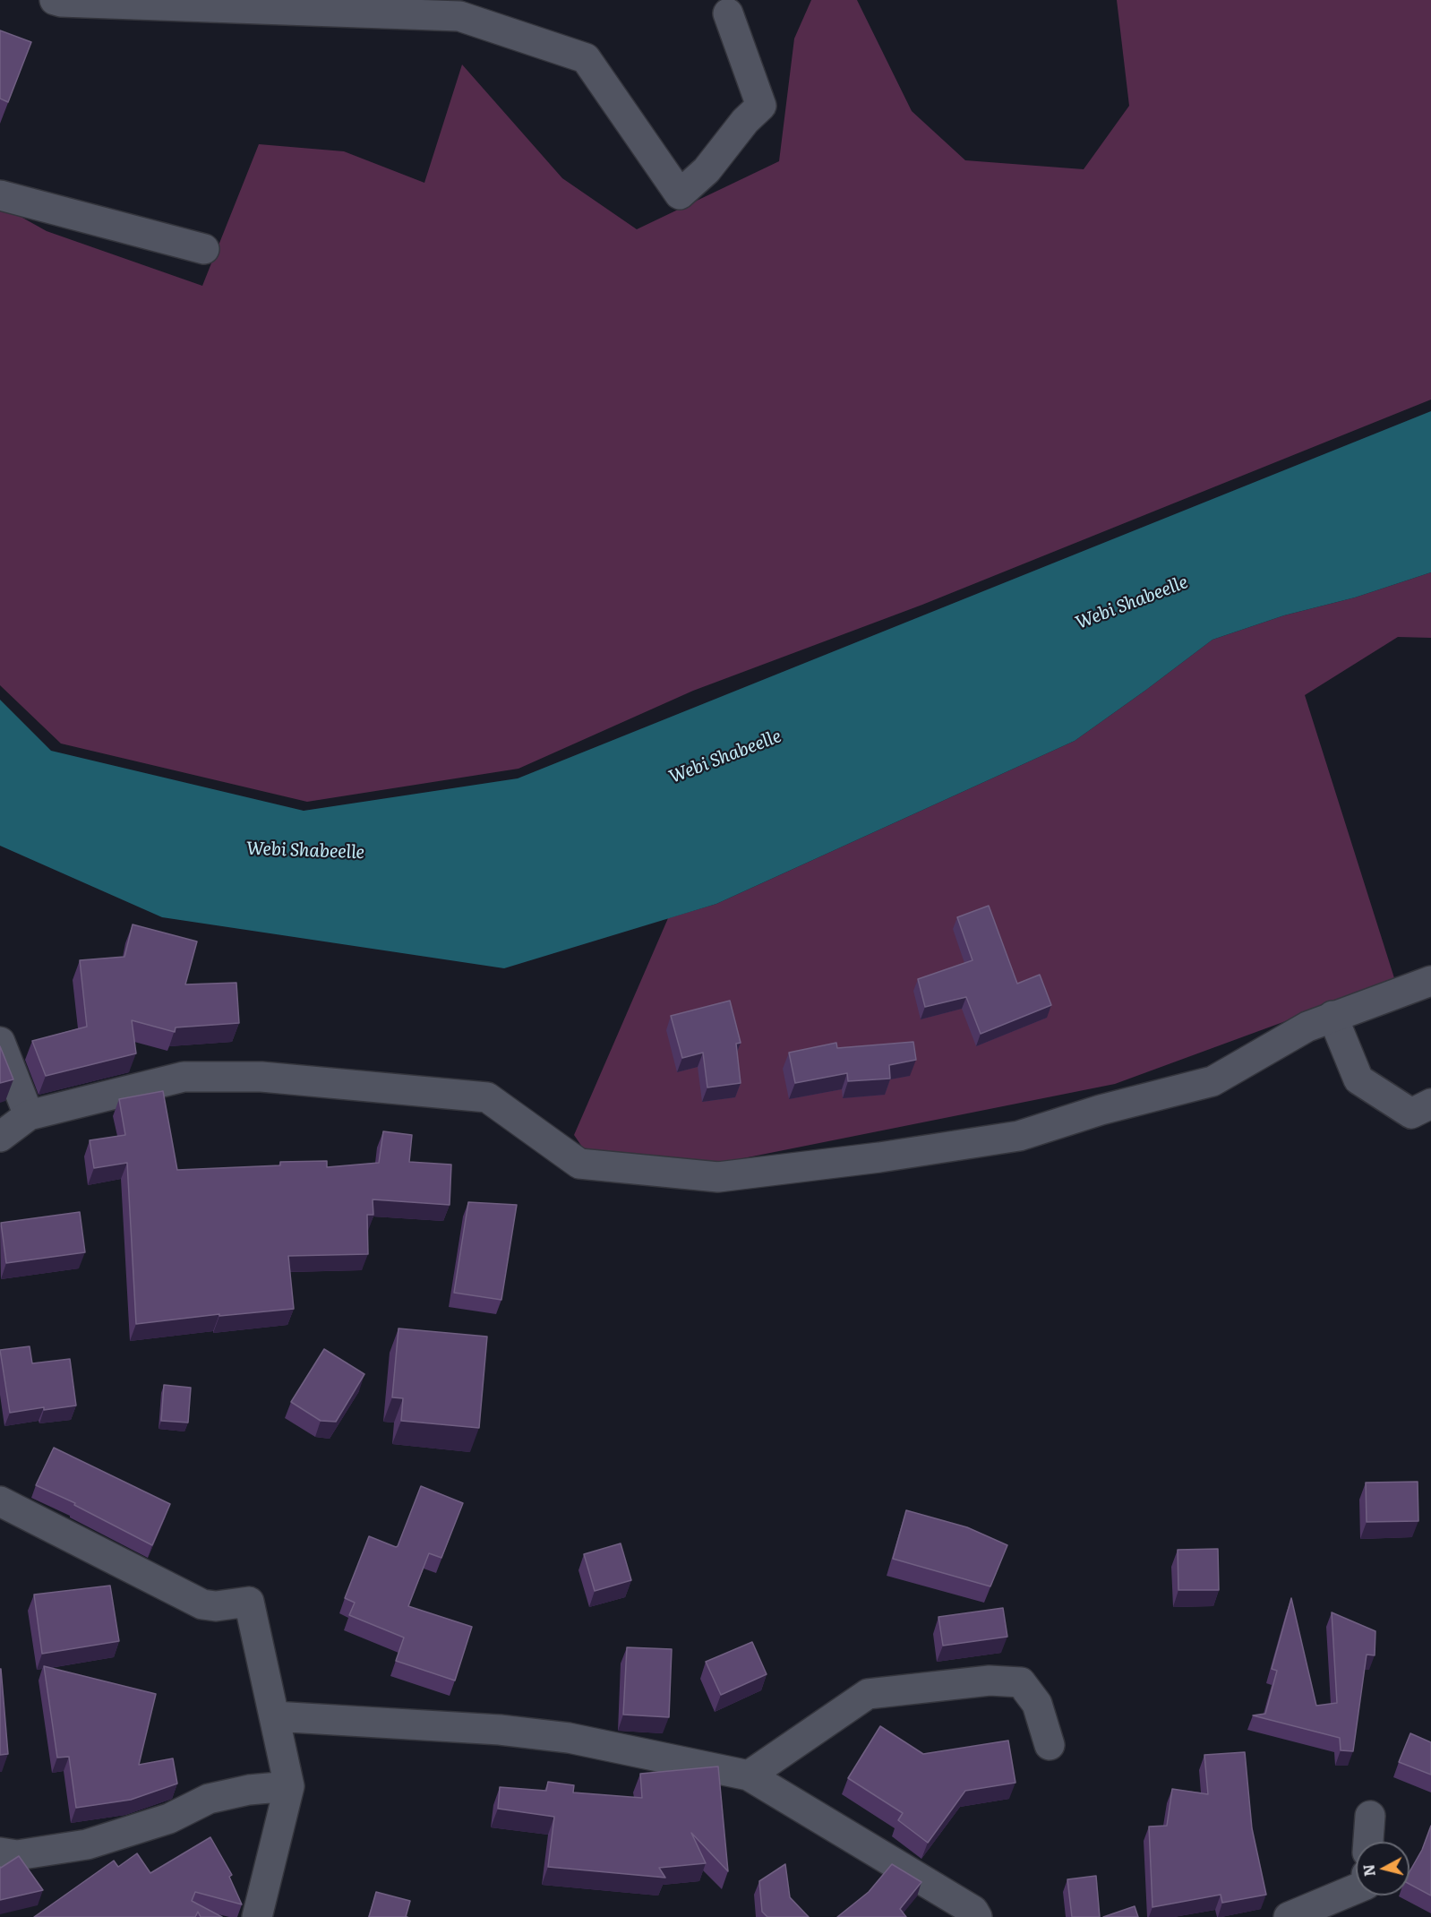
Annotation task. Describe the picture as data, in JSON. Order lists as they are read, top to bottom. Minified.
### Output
{"water":["Webi Shabeelle"],"north":"left"}
